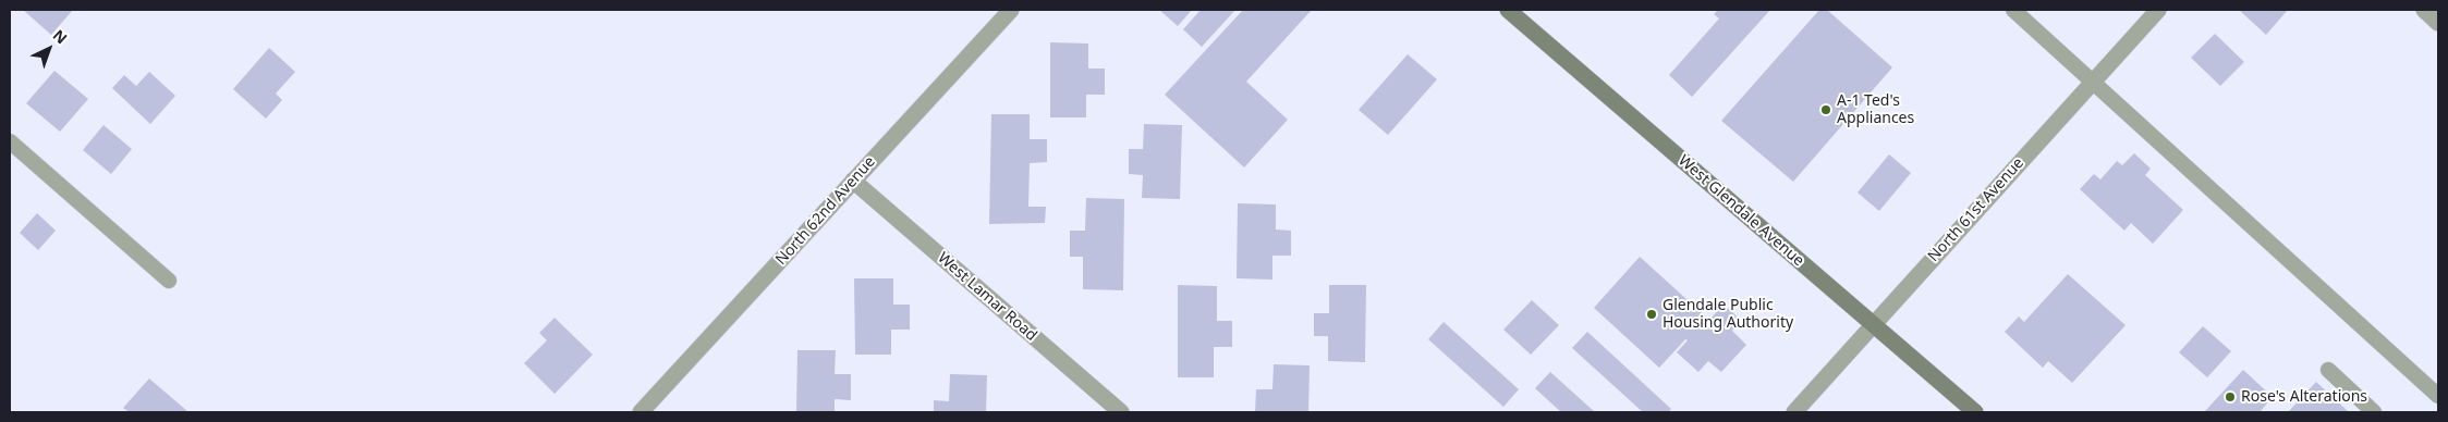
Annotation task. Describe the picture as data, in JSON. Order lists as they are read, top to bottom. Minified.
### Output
{"streets":{"main road":["West Glendale Avenue"],"street":["North 61st Avenue","North 62nd Avenue","West Lamar Road"]},"crossings":[["North 61st Avenue","West Glendale Avenue"],["North 62nd Avenue","West Lamar Road"]],"places":["A-1 Ted's Appliances","Glendale Public Housing Authority","Rose's Alterations"],"north":"top right"}
